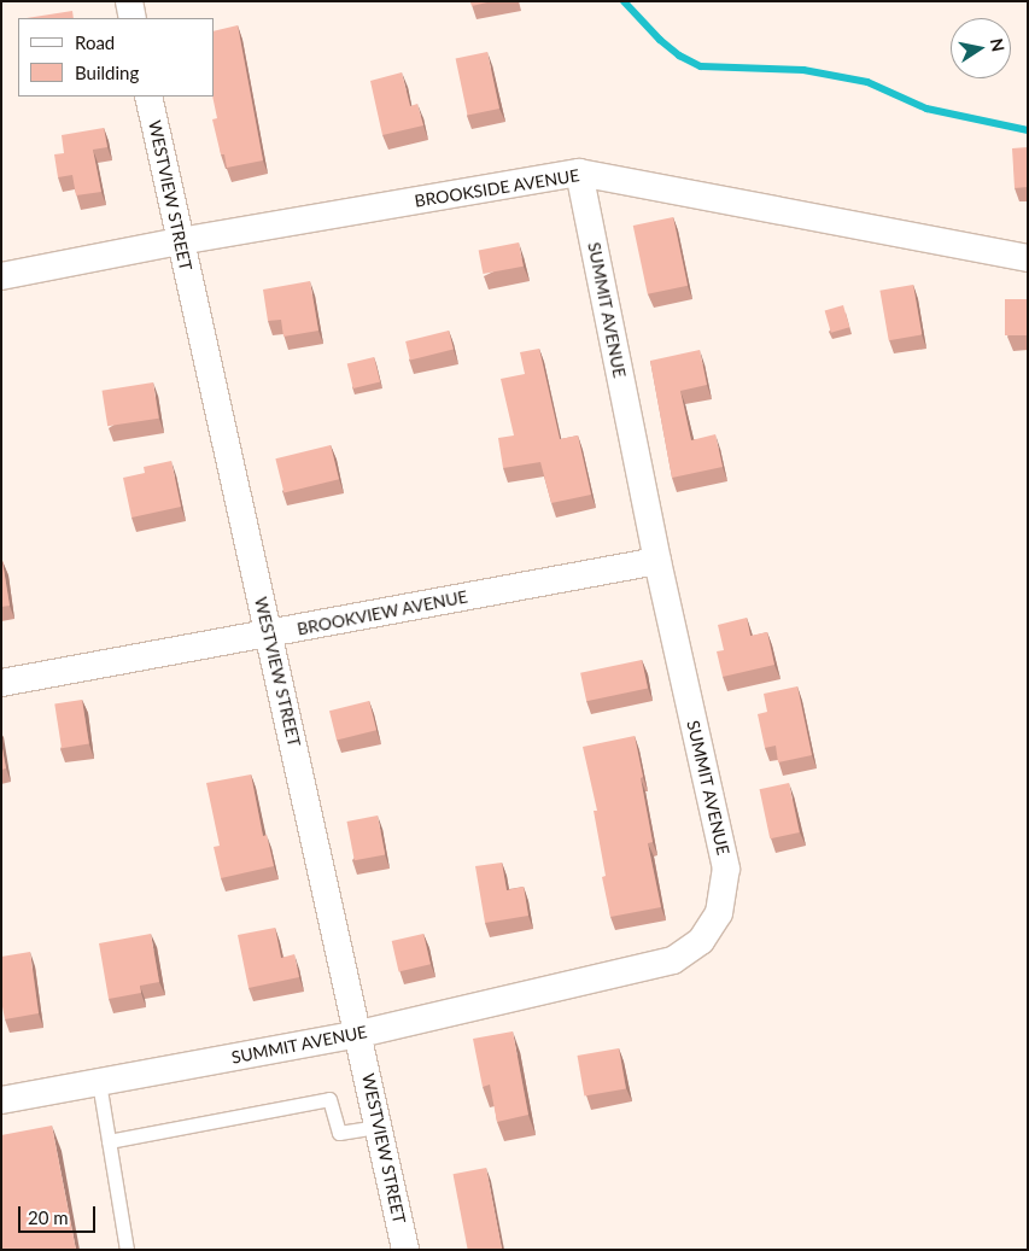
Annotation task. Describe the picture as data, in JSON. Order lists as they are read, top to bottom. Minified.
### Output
{"streets":{"street":["BROOKSIDE AVENUE","WESTVIEW STREET","SUMMIT AVENUE","BROOKVIEW AVENUE"]},"crossings":[["BROOKSIDE AVENUE","WESTVIEW STREET"],["BROOKSIDE AVENUE","SUMMIT AVENUE"],["WESTVIEW STREET","SUMMIT AVENUE"],["WESTVIEW STREET","BROOKVIEW AVENUE"],["SUMMIT AVENUE","BROOKVIEW AVENUE"]],"legend":["Road","Building"],"scale_bar":"20 m","north":"right"}
